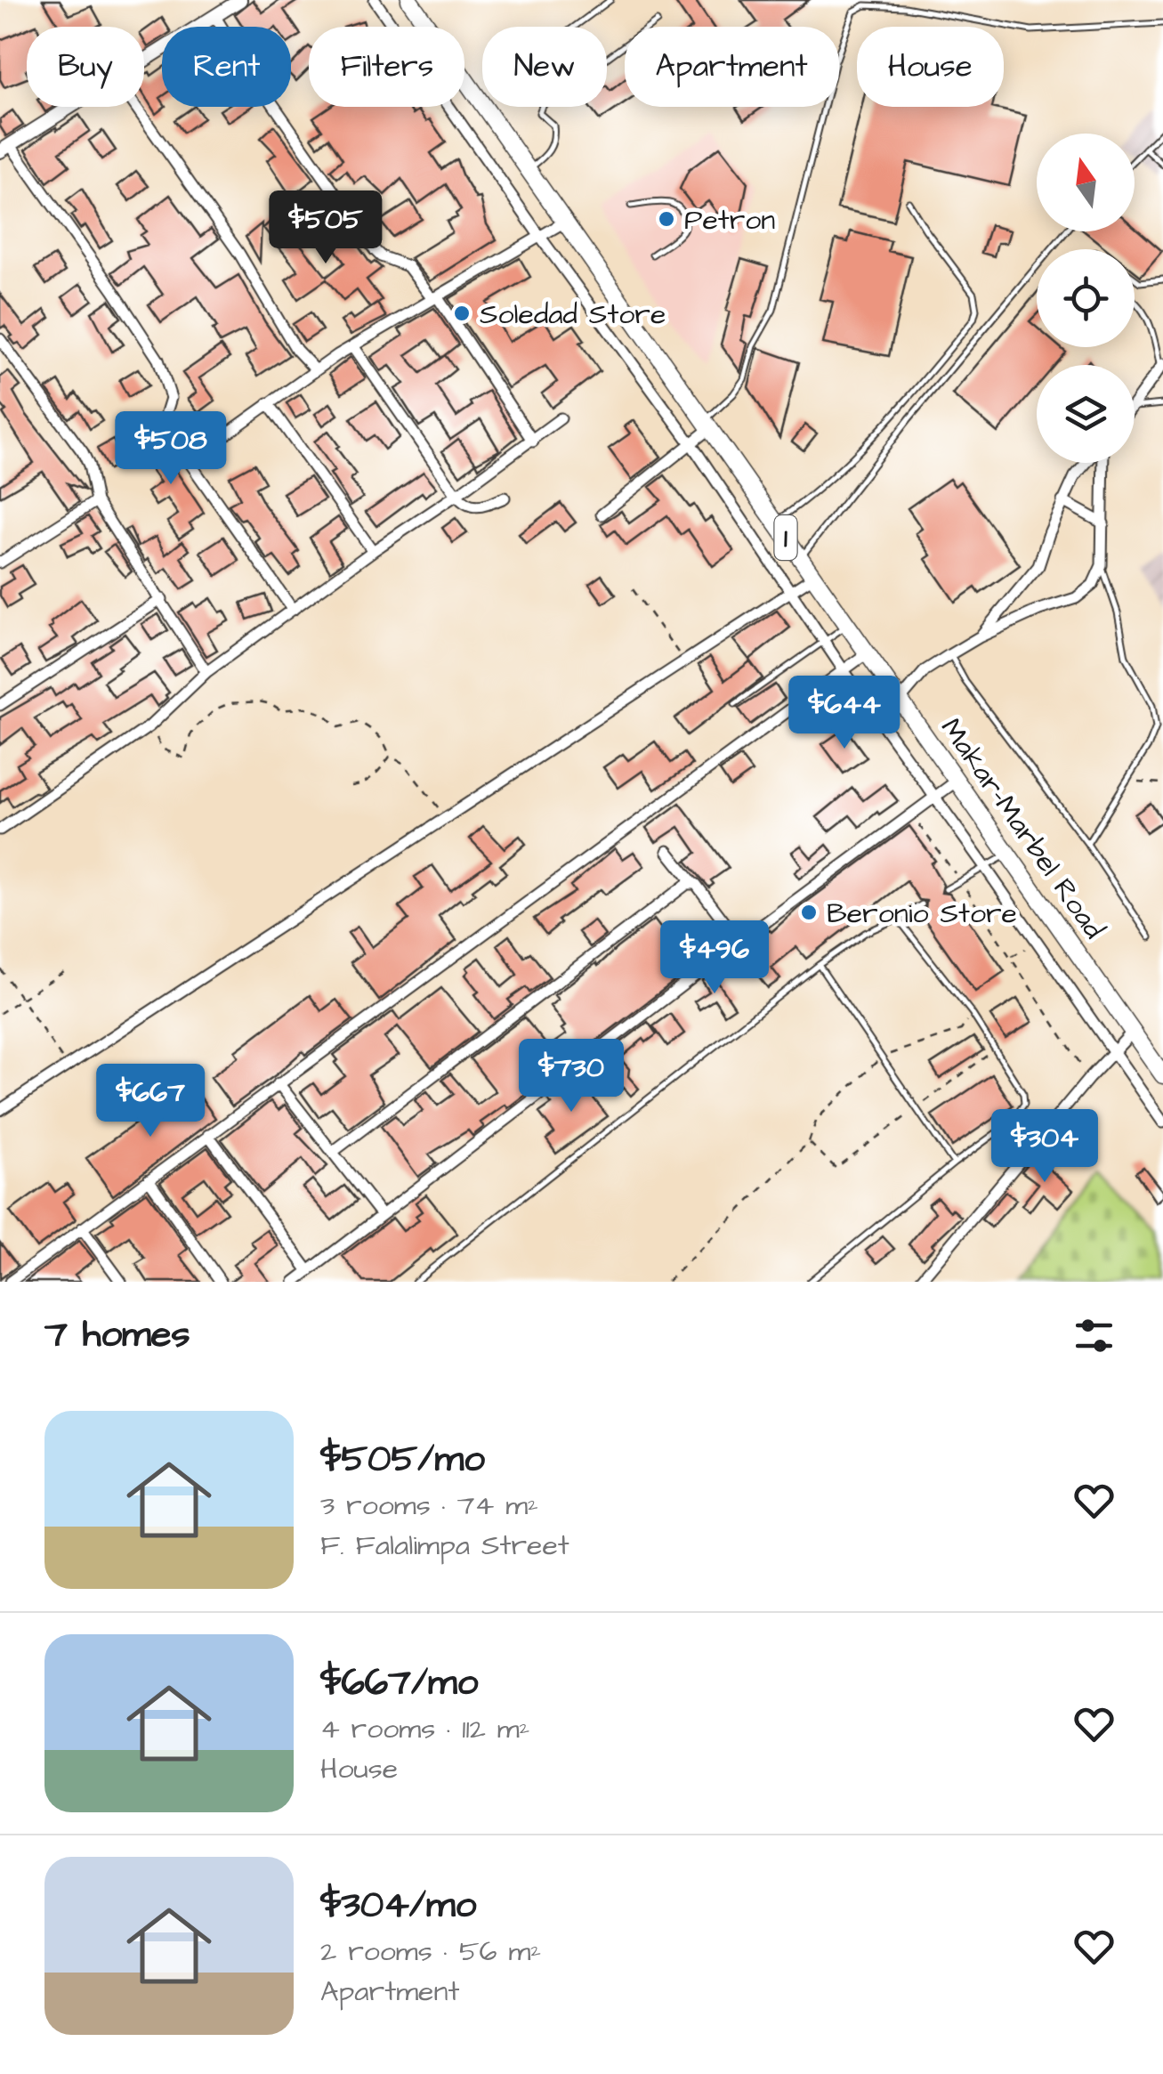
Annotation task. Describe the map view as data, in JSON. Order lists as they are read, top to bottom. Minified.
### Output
{"streets":{"main road":["1","Makar-Marbel Road"]},"places":["Petron","Soledad Store","Beronio Store"],"north":"top","page":{"chip":["Buy","Rent","Filters","New","Apartment","House"],"price":["$505","$508","$644","$496","$730","$667","$304"],"heading":"7 homes","list":[{"name":"$505/mo","note":"3 rooms · 74 m² · F. Falalimpa Street"},{"name":"$667/mo","note":"4 rooms · 112 m² · House"},{"name":"$304/mo","note":"2 rooms · 56 m² · Apartment"}]}}
